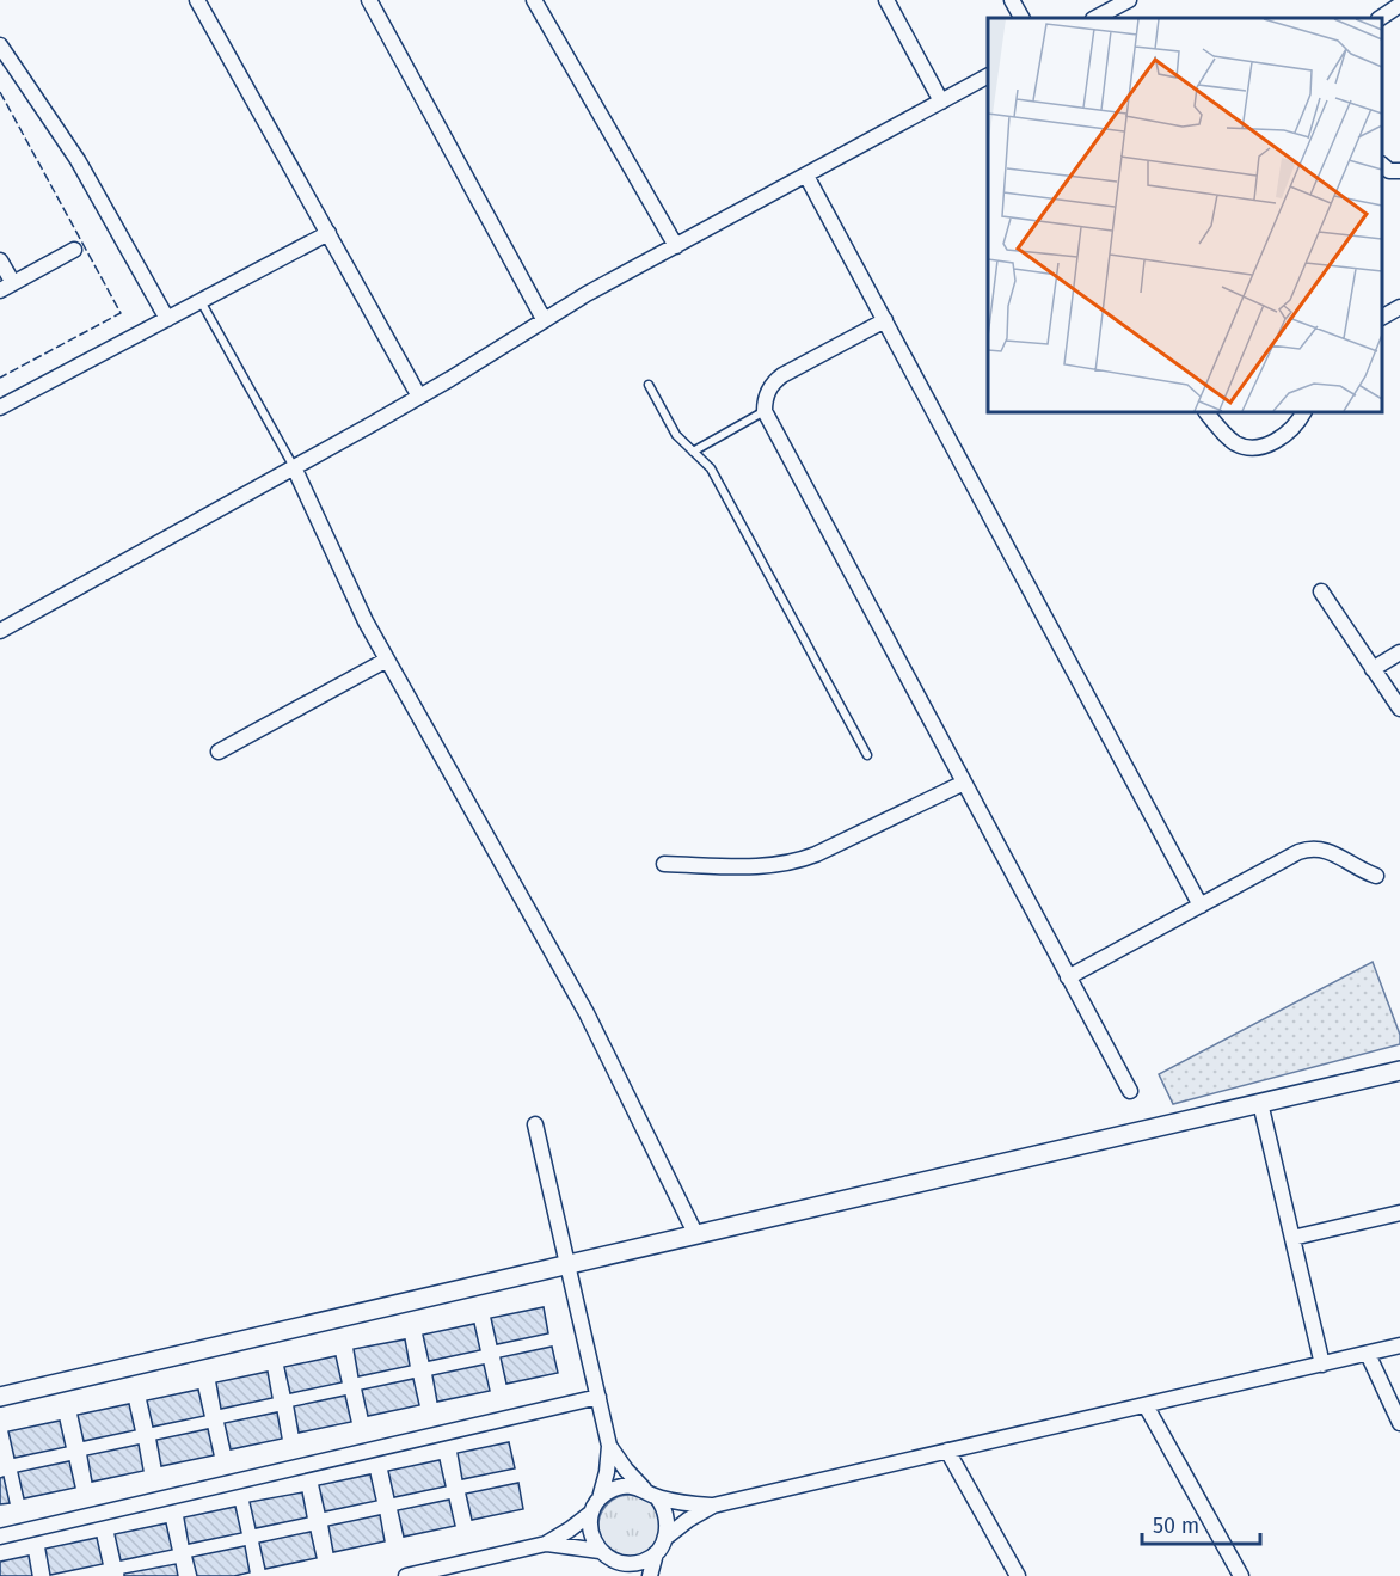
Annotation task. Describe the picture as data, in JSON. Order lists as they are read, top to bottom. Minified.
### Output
{"scale_bar":"50 m"}
